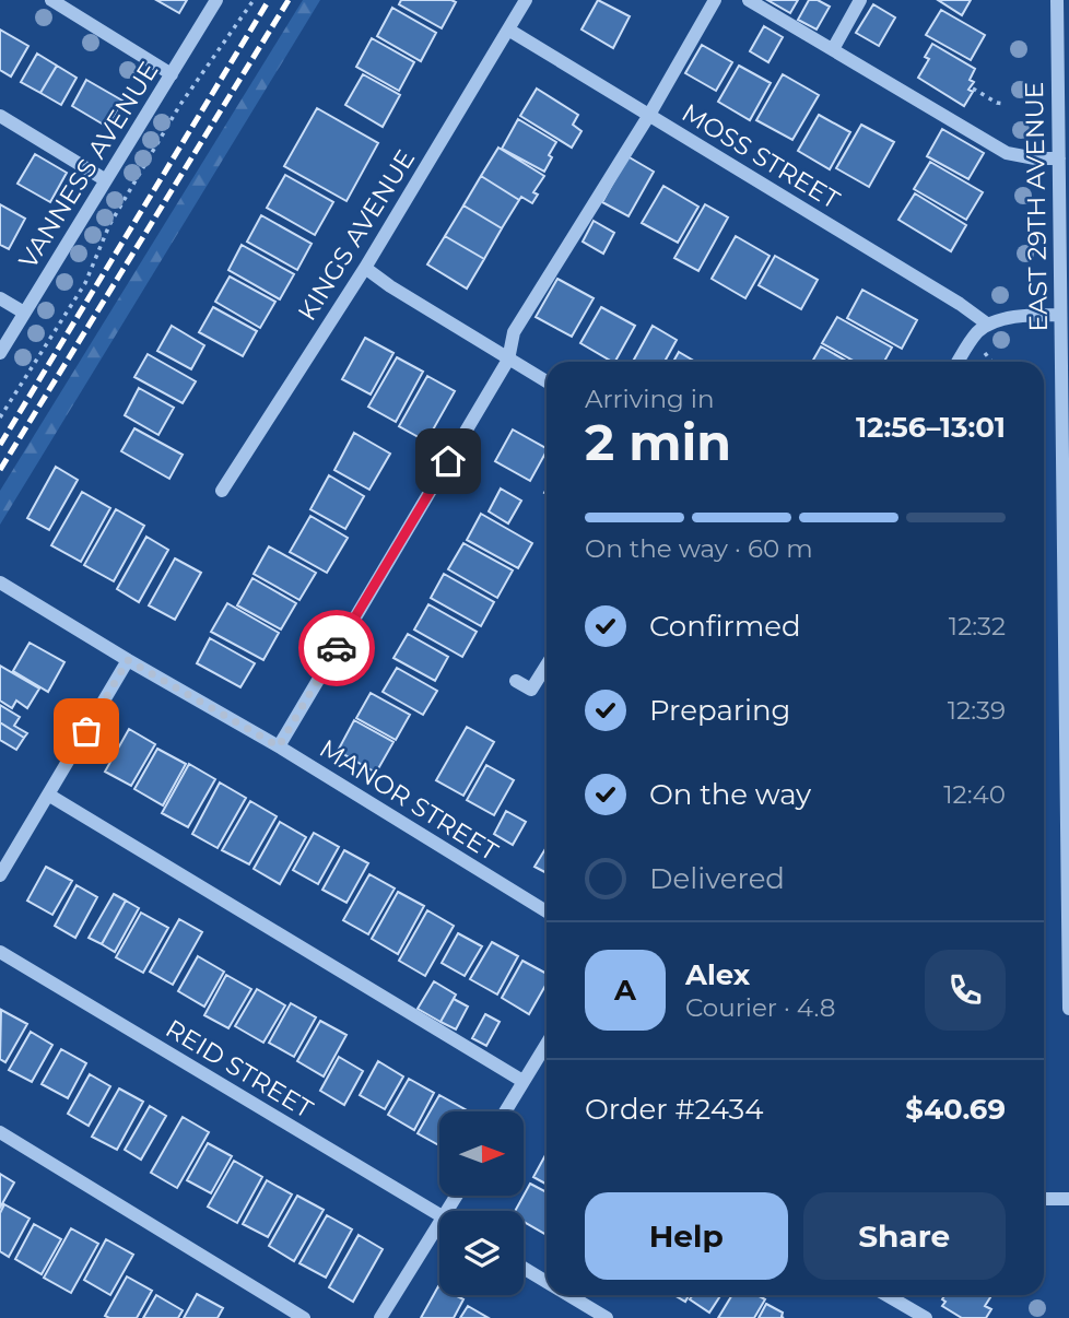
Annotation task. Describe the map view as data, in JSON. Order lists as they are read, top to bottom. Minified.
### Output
{"streets":{"street":["MOSS STREET","VANNESS AVENUE","EAST 29TH AVENUE","KINGS AVENUE","MANOR STREET","REID STREET"]},"crossings":[["MOSS STREET","KINGS AVENUE"]],"north":"right","page":{"heading":["2 min","Arriving in","12:56–13:01"],"panel":["Alex","Courier · 4.8","Order #2434","$40.69"],"bar":"On the way · 60 m","list":[["Confirmed","12:32"],["Preparing","12:39"],["On the way","12:40"],"Delivered"],"round":"A","buttons":["Help","Share"]}}
